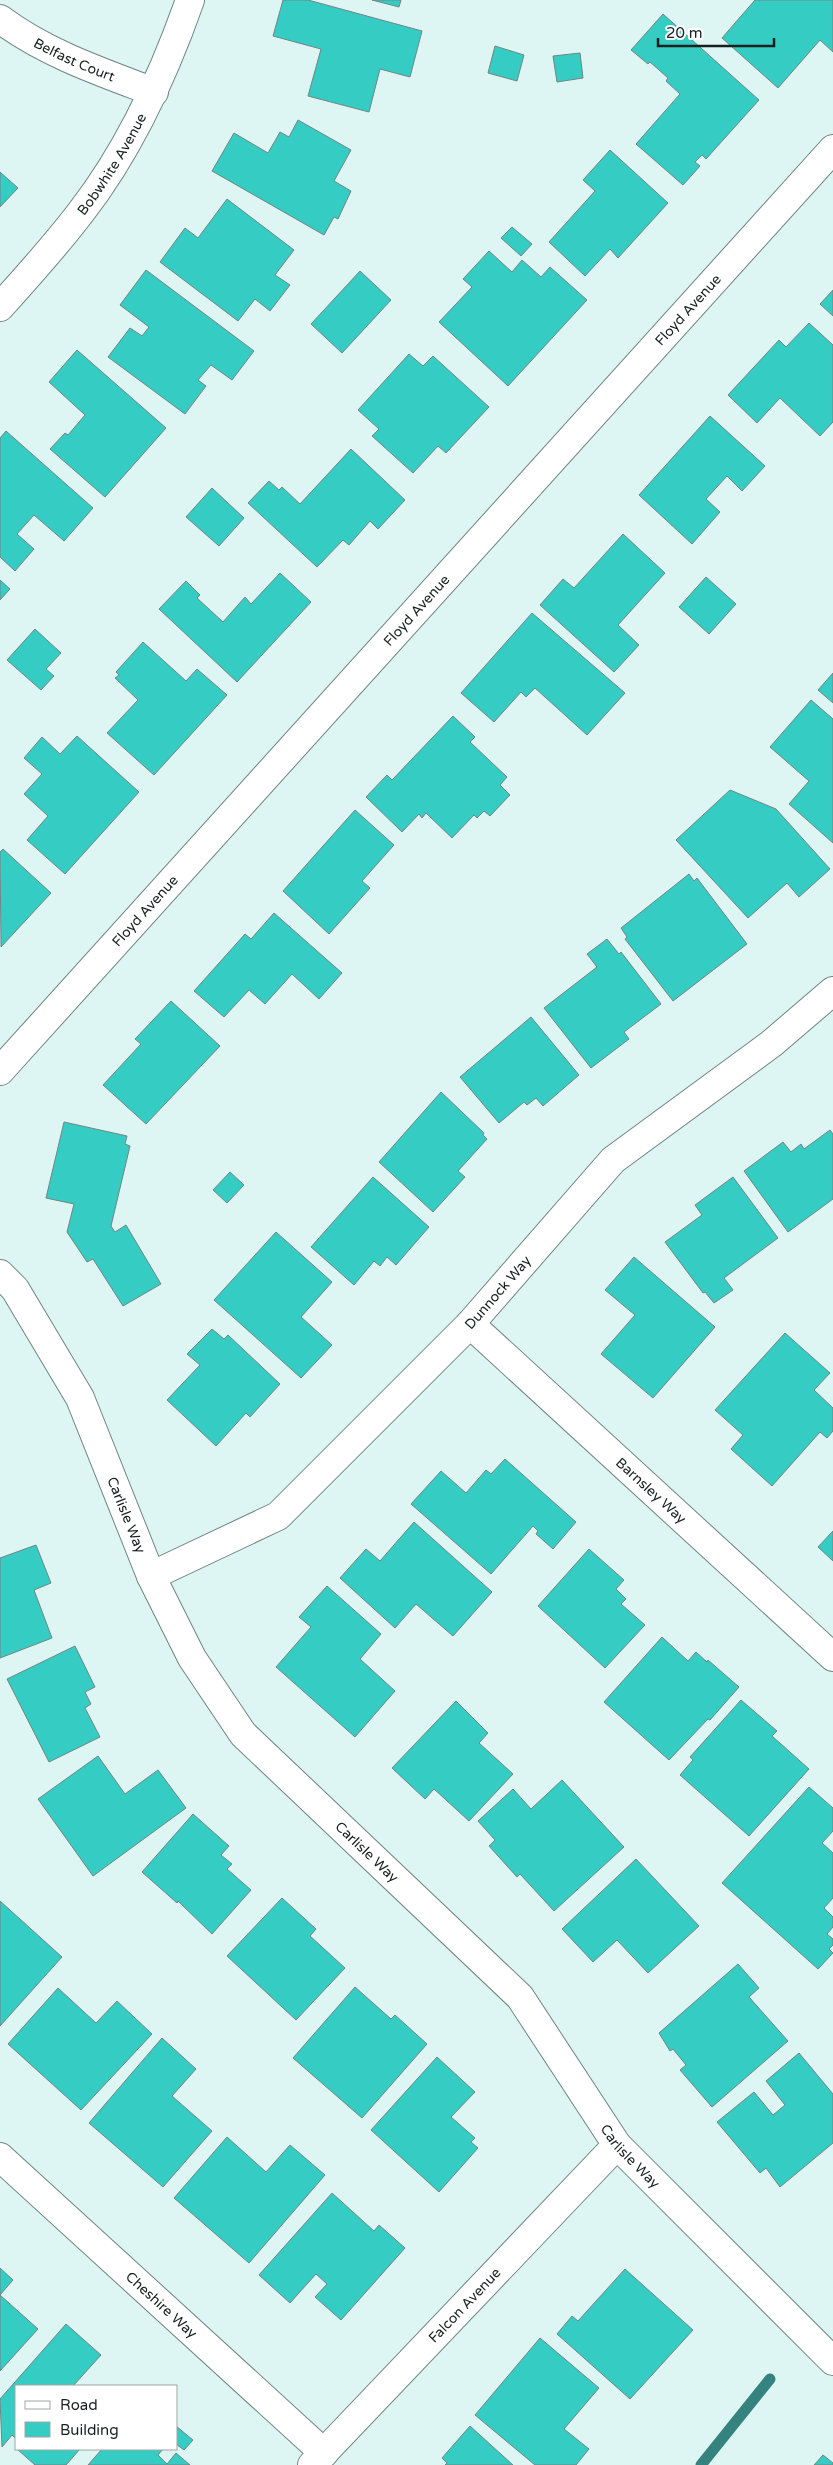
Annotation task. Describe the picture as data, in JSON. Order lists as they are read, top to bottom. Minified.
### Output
{"streets":{"street":["Belfast Court","Bobwhite Avenue","Floyd Avenue","Dunnock Way","Barnsley Way","Carlisle Way","Cheshire Way","Falcon Avenue"]},"crossings":[["Belfast Court","Bobwhite Avenue"],["Dunnock Way","Barnsley Way"],["Dunnock Way","Carlisle Way"],["Carlisle Way","Falcon Avenue"],["Cheshire Way","Falcon Avenue"]],"legend":["Road","Building"],"scale_bar":"20 m"}
